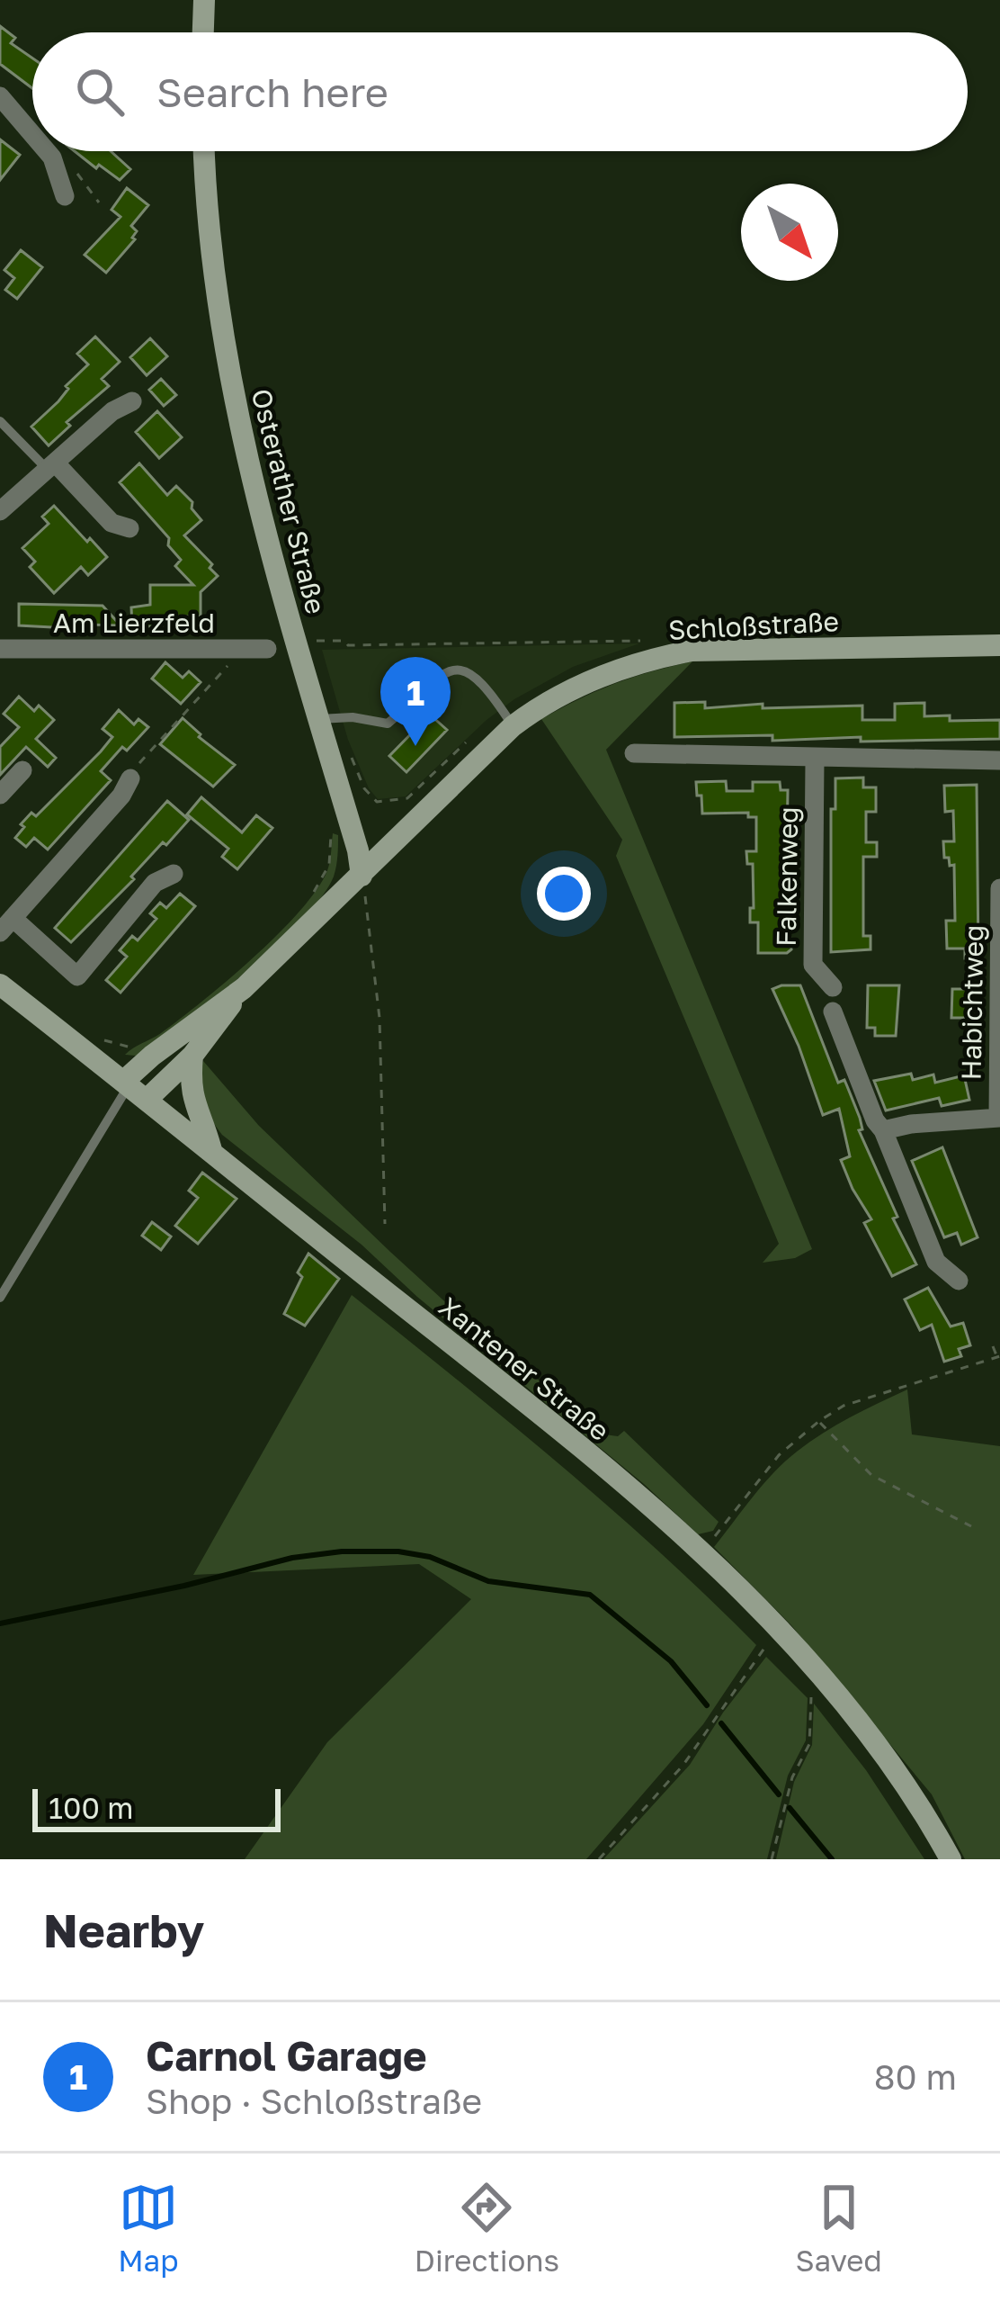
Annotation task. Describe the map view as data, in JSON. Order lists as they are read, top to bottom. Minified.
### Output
{"streets":{"main road":["Osterather Straße","Schloßstraße","Xantener Straße"],"street":["Am Lierzfeld","Falkenweg","Habichtweg"]},"crossings":[["Osterather Straße","Schloßstraße"],["Schloßstraße","Xantener Straße"]],"scale_bar":"100 m","north":"bottom right","page":{"search":"Search here","pins":"1","scale":"100 m","heading":"Nearby","list":[{"mark":"1","name":"Carnol Garage","note":"Shop · Schloßstraße","value":"80 m"}],"nav":["Map","Directions","Saved"]}}
